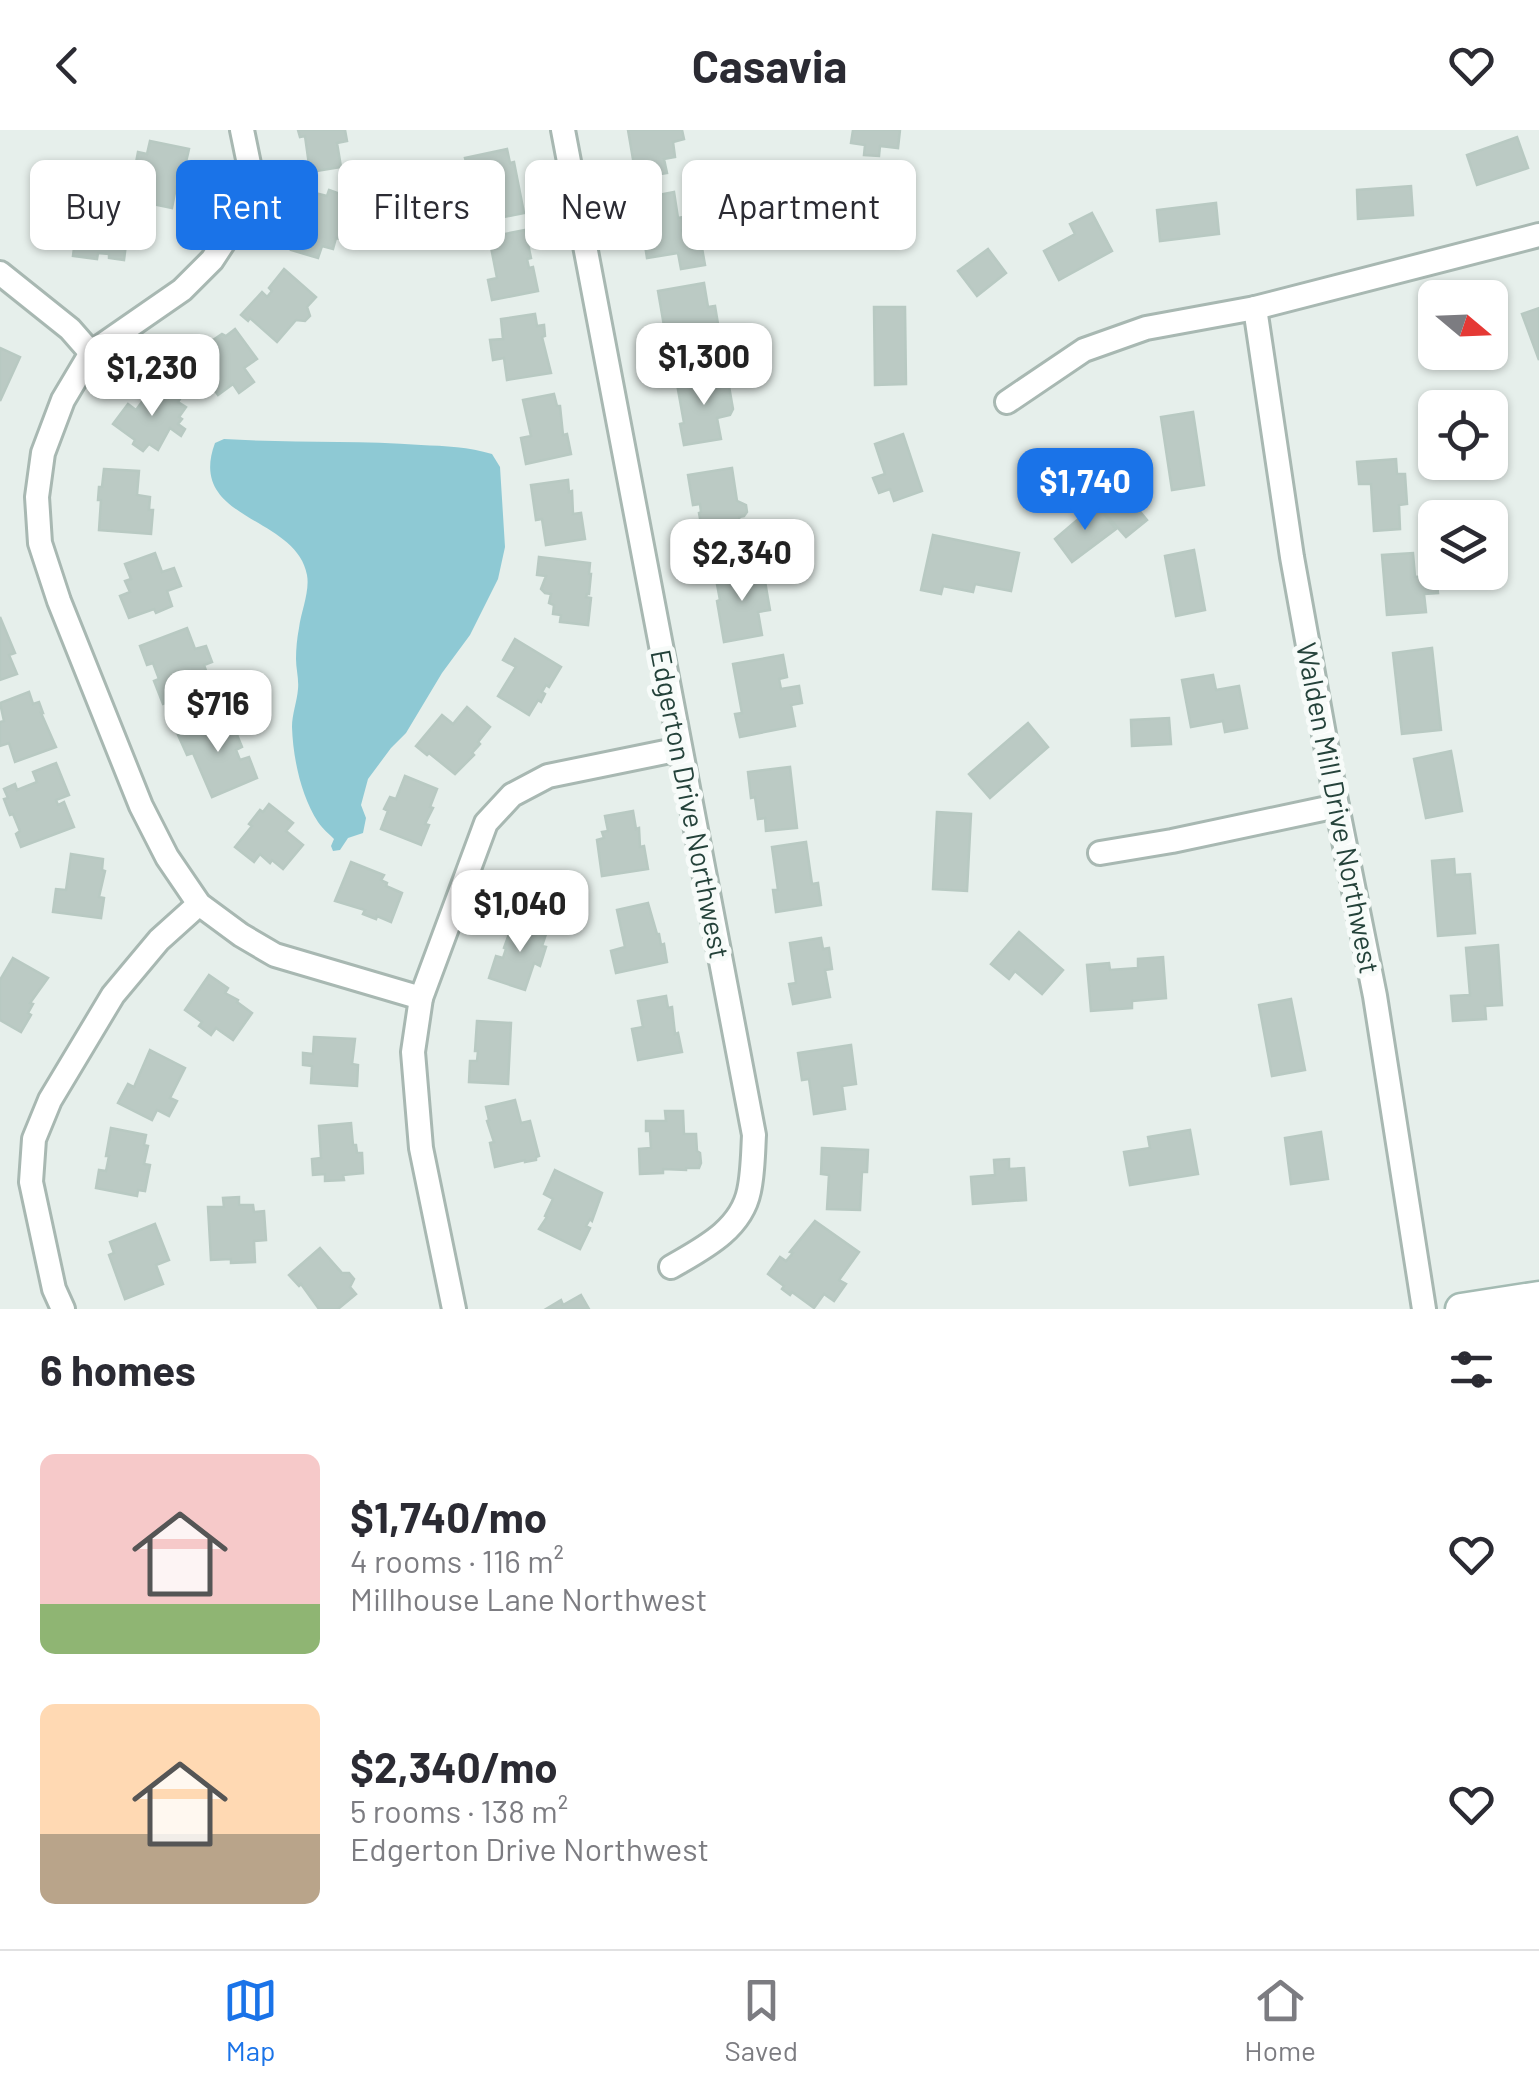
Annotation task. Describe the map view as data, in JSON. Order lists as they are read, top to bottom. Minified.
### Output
{"streets":{"street":["Edgerton Drive Northwest","Walden Mill Drive Northwest"]},"north":"right","page":{"header":"Casavia","chip":["Buy","Rent","Filters","New","Apartment"],"price":["$1,300","$1,230","$1,740","$2,340","$716","$1,040"],"heading":"6 homes","list":[{"name":"$1,740/mo","note":"4 rooms · 116 m² · Millhouse Lane Northwest"},{"name":"$2,340/mo","note":"5 rooms · 138 m² · Edgerton Drive Northwest"}],"tabs":["Map","Saved","Home"]}}
